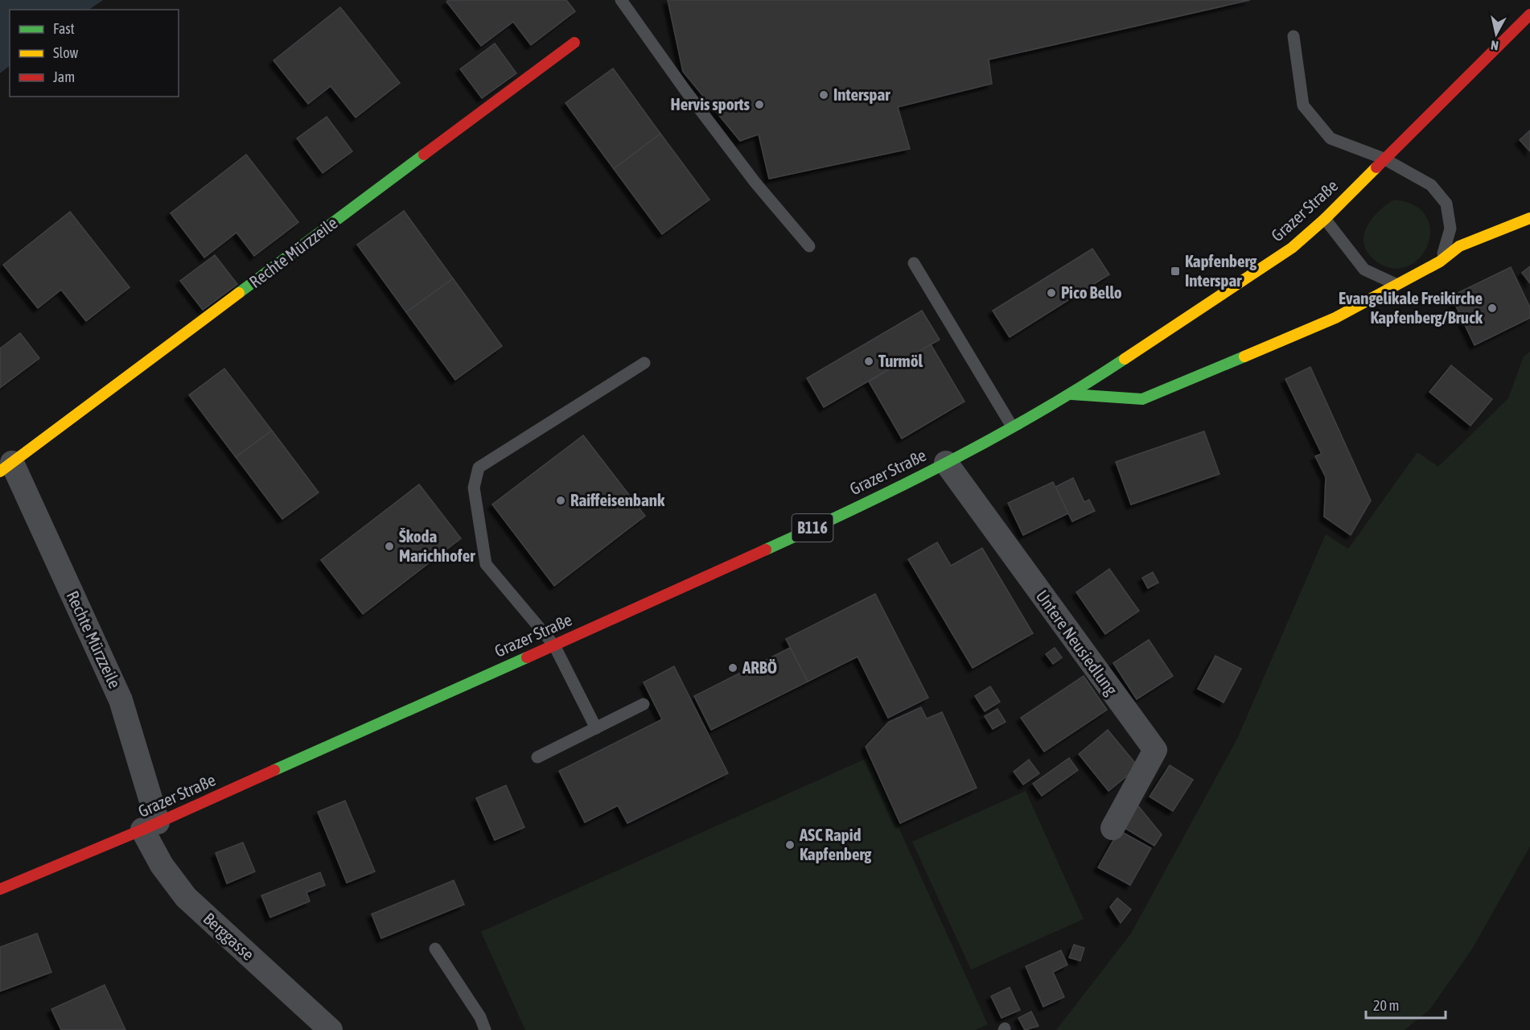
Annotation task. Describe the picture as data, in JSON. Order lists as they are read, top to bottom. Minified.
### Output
{"streets":{"main road":["Grazer Straße","Rechte Mürzzeile","B116"],"street":["Untere Neusiedlung","Berggasse"]},"crossings":[["Grazer Straße","Rechte Mürzzeile"],["Grazer Straße","Untere Neusiedlung"],["Grazer Straße","Berggasse"],["Rechte Mürzzeile","Berggasse"]],"places":{"other":["Interspar","Hervis sports","Pico Bello","Evangelikale Freikirche Kapfenberg/Bruck","Turmöl","Raiffeisenbank","Škoda Marichhofer","ARBÖ","ASC Rapid Kapfenberg"],"transit":["Kapfenberg Interspar"]},"legend":["Fast","Slow","Jam"],"scale_bar":"20 m","north":"bottom"}
